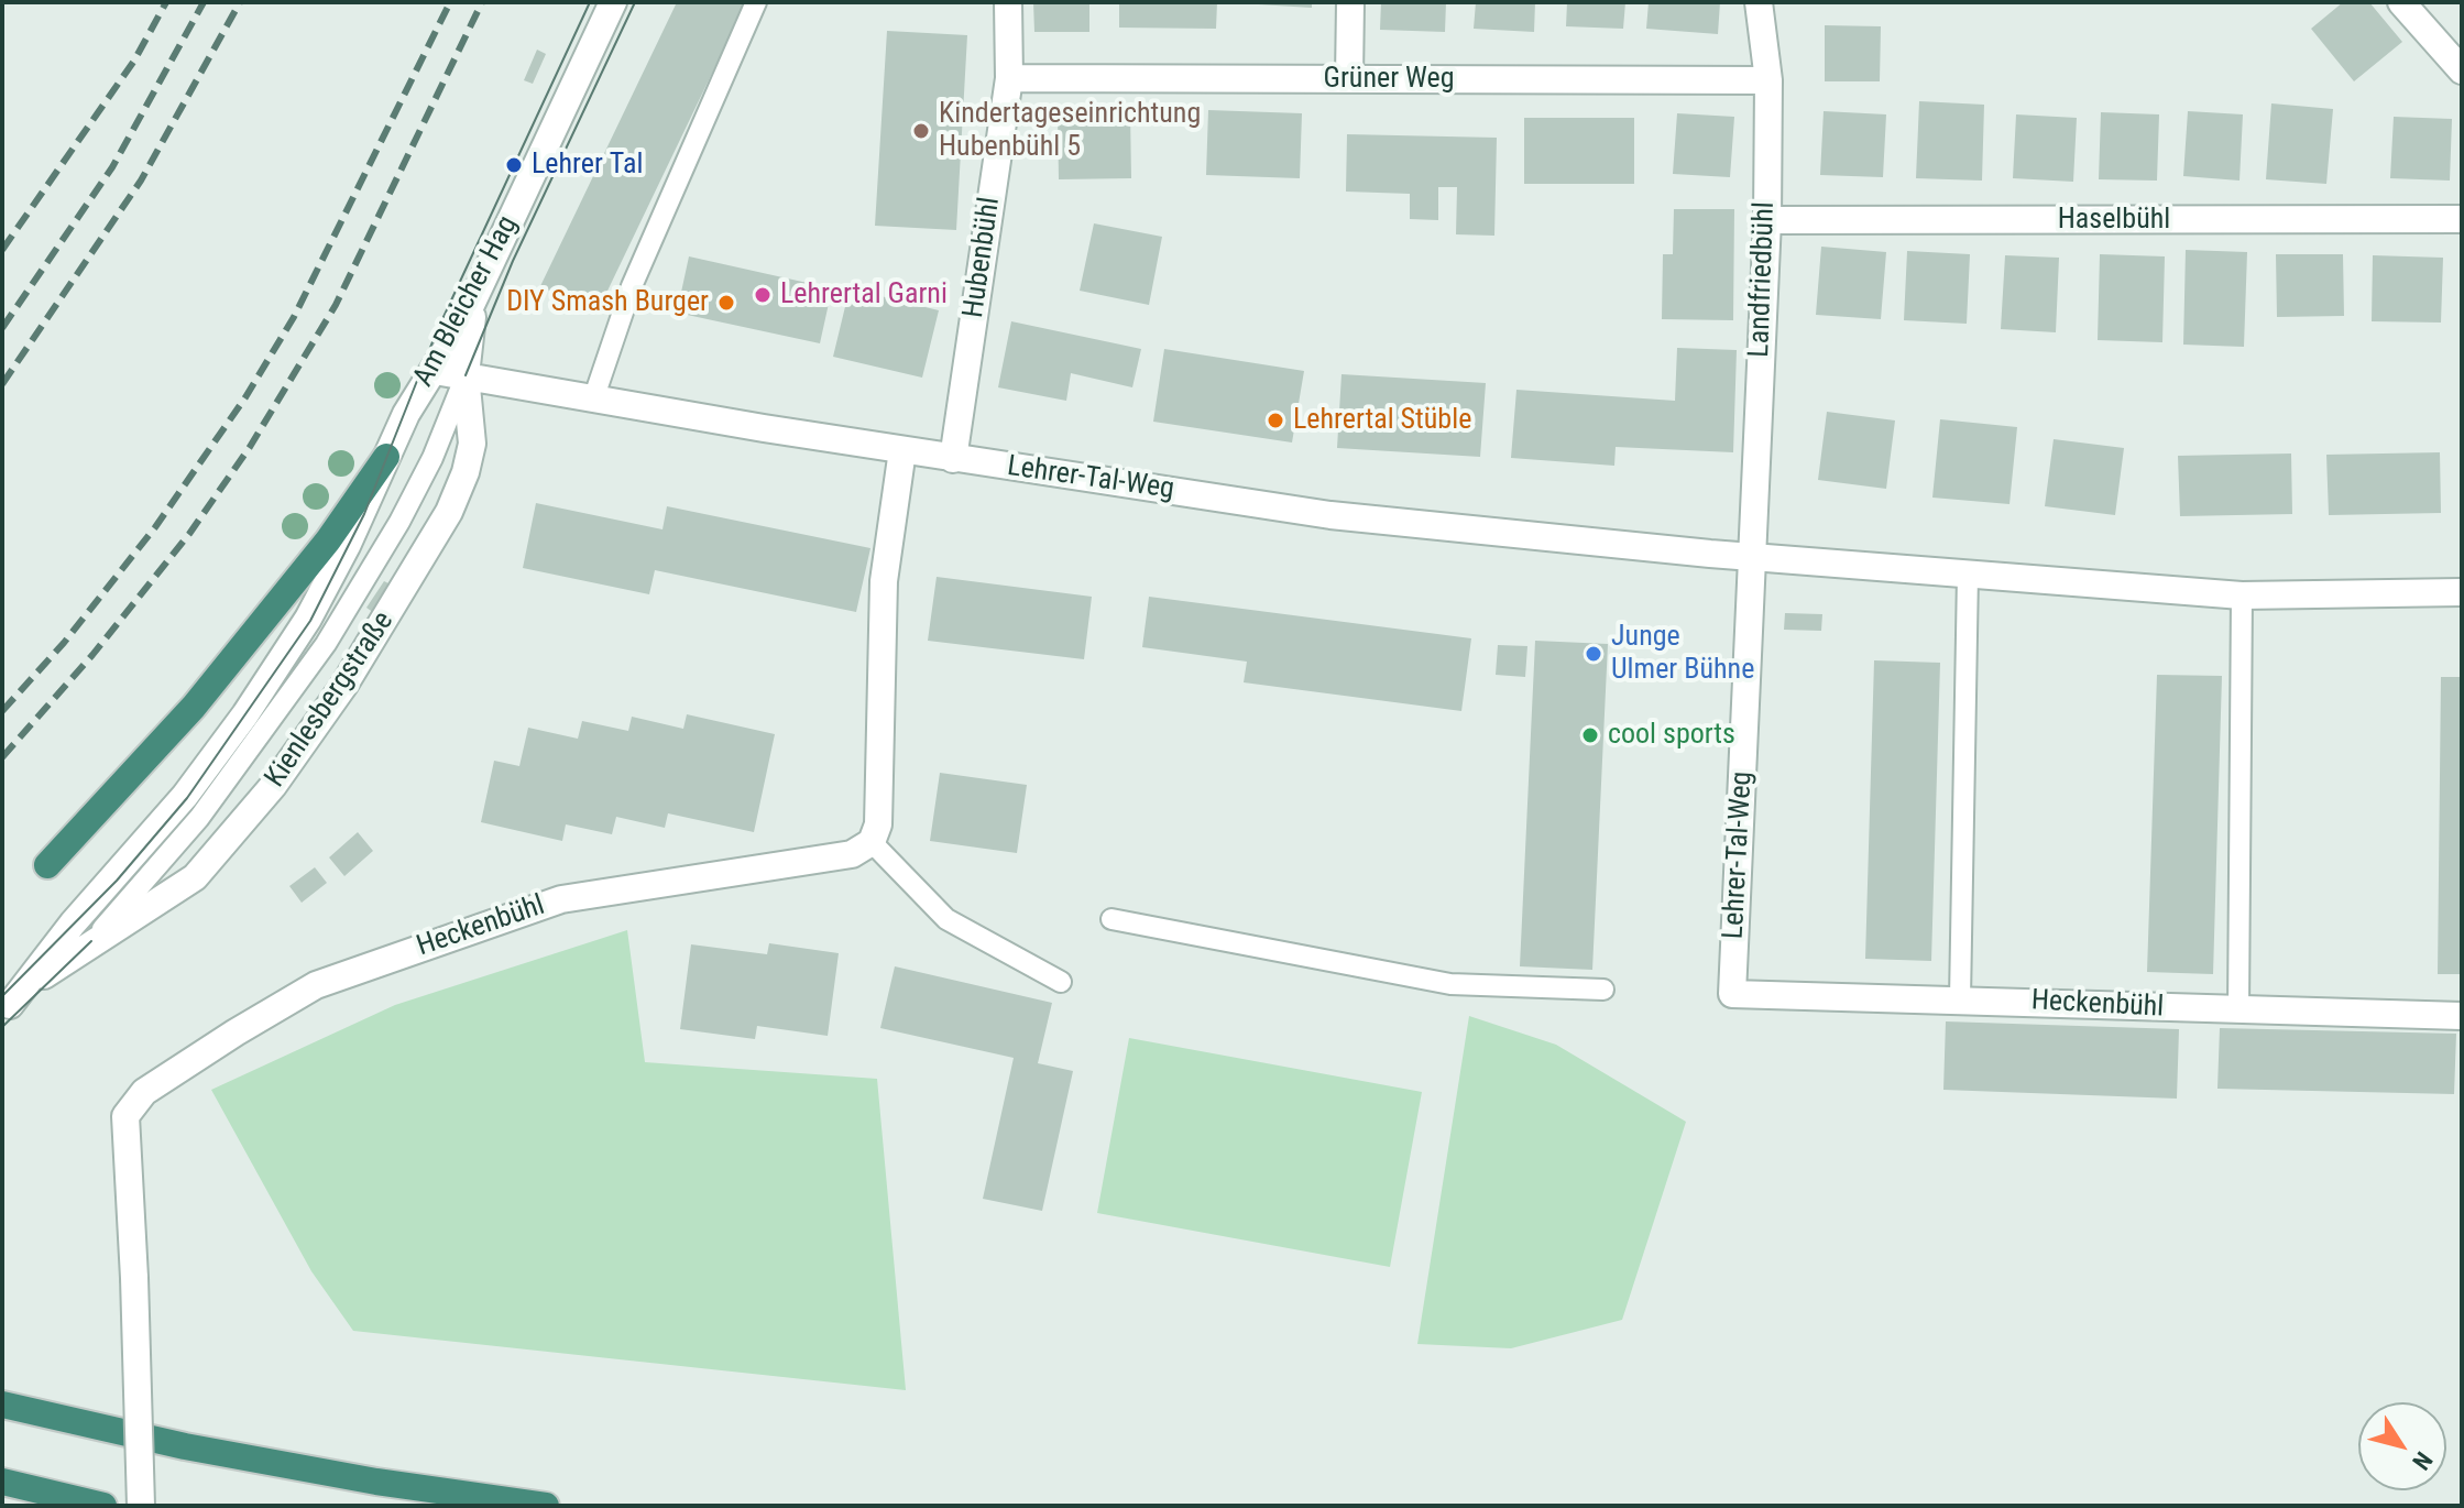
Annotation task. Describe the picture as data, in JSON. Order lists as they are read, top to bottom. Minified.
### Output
{"streets":{"street":["Grüner Weg","Haselbühl","Hubenbühl","Landfriedbühl","Am Bleicher Hag","Lehrer-Tal-Weg","Kienlesbergstraße","Heckenbühl"]},"crossings":[["Grüner Weg","Hubenbühl"],["Grüner Weg","Landfriedbühl"],["Haselbühl","Landfriedbühl"],["Hubenbühl","Lehrer-Tal-Weg"],["Landfriedbühl","Lehrer-Tal-Weg"],["Am Bleicher Hag","Lehrer-Tal-Weg"],["Am Bleicher Hag","Kienlesbergstraße"],["Lehrer-Tal-Weg","Kienlesbergstraße"],["Lehrer-Tal-Weg","Heckenbühl"]],"places":["Kindertageseinrichtung Hubenbühl 5","Lehrer Tal","Lehrertal Garni","DIY Smash Burger","Lehrertal Stüble","Junge Ulmer Bühne","cool sports"],"north":"bottom right"}
